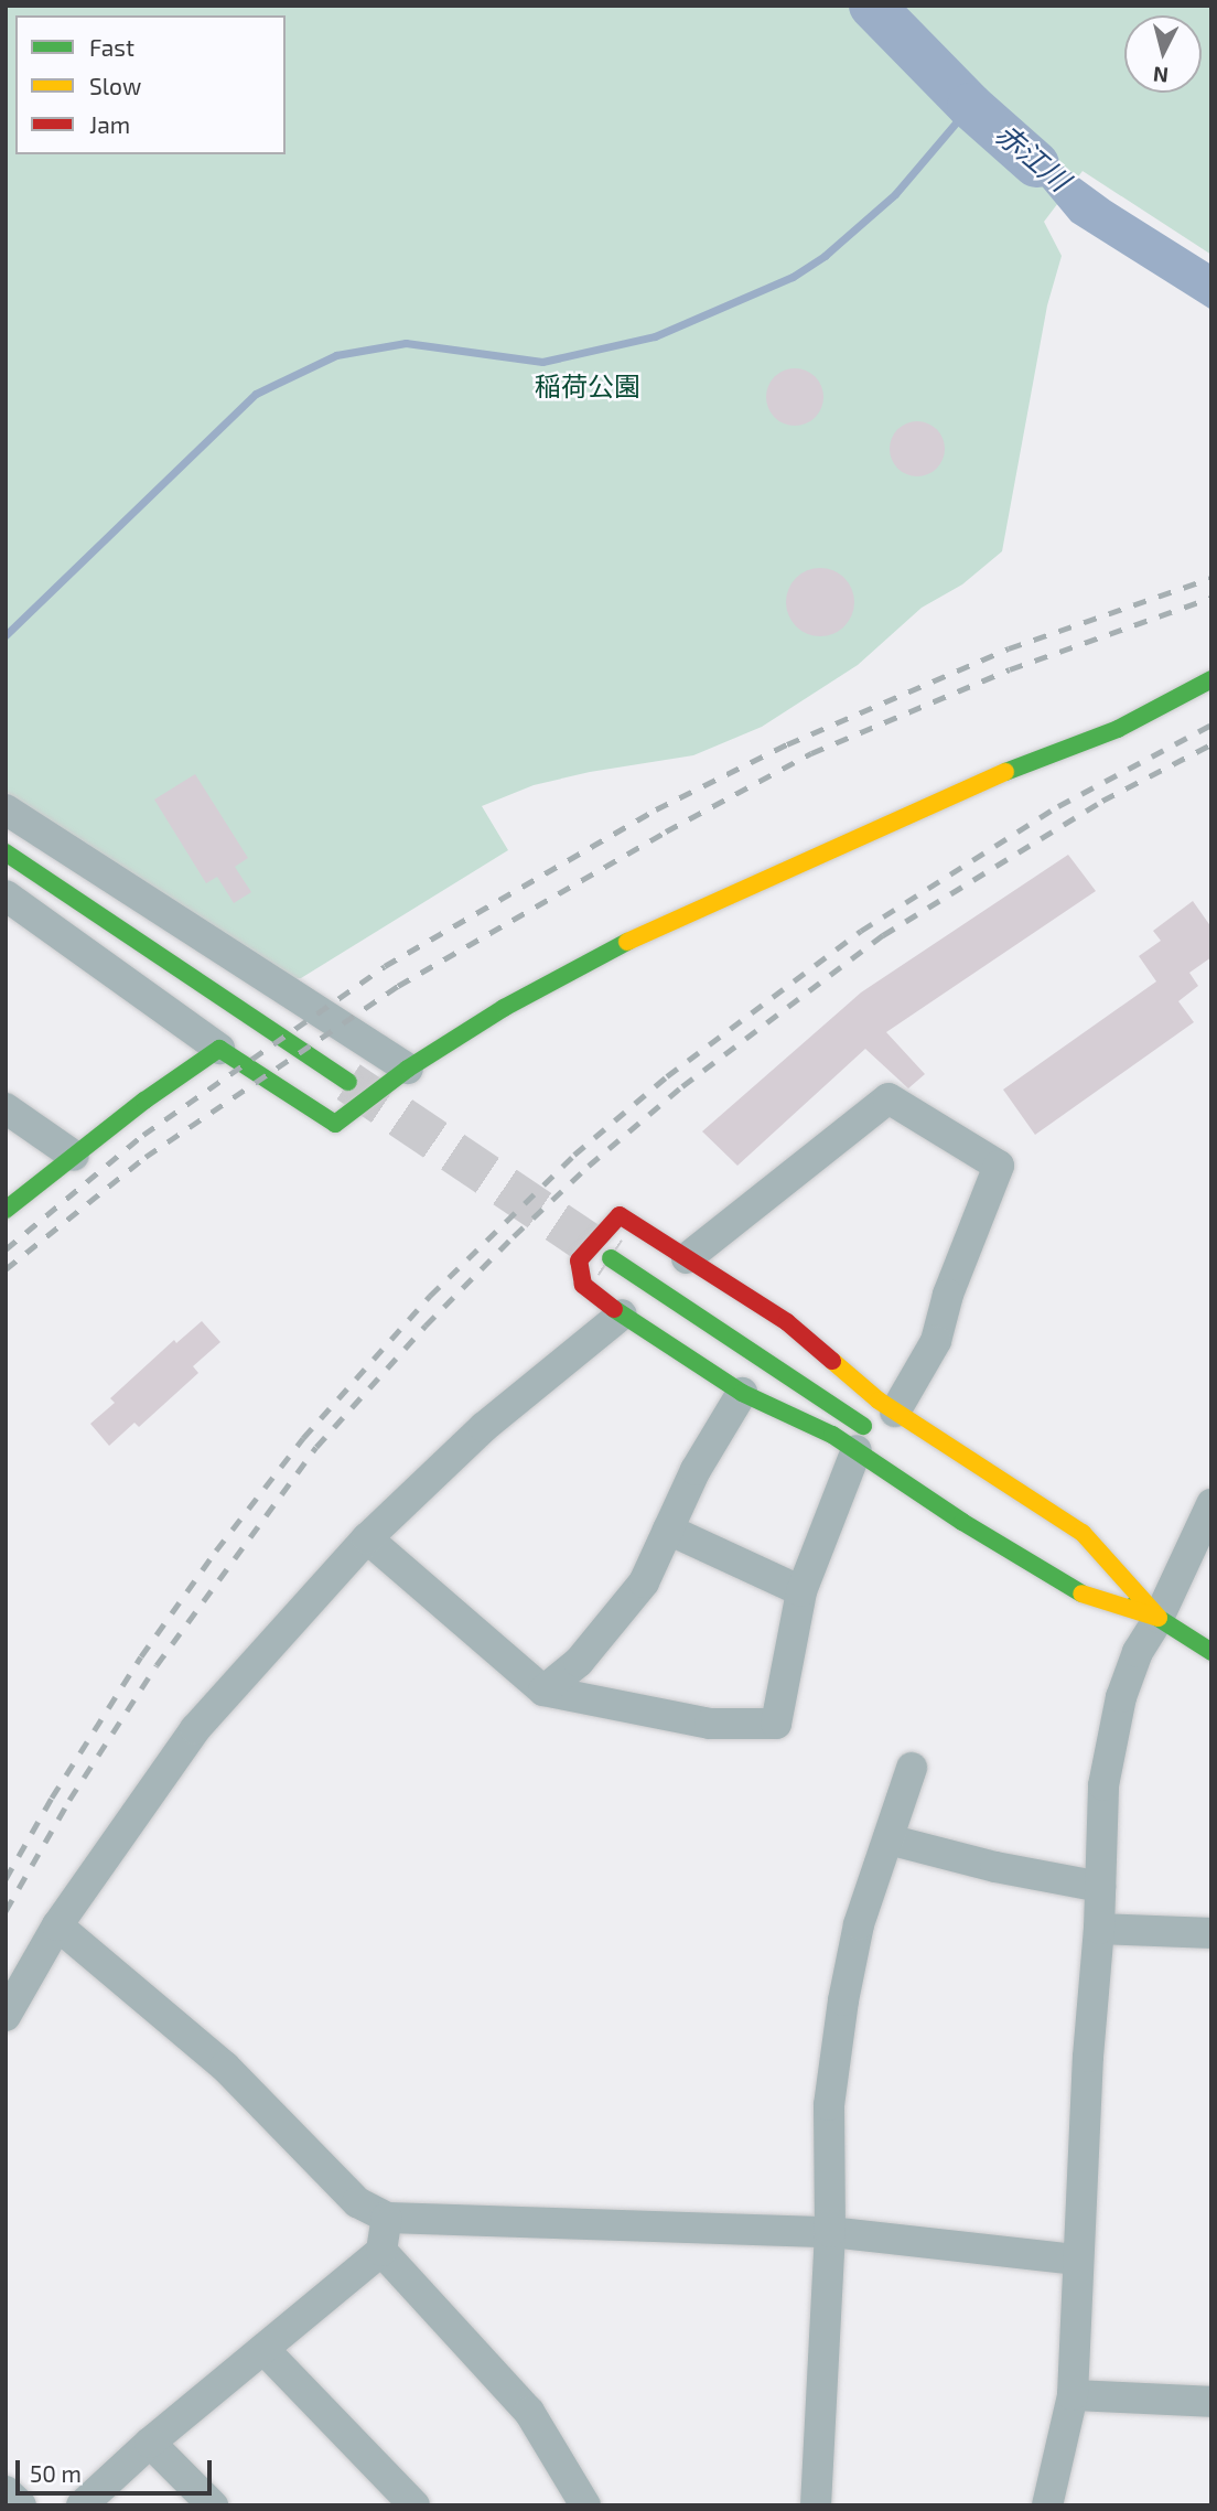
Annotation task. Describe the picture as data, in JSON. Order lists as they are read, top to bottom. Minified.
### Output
{"water":["赤江川"],"parks":["稲荷公園"],"legend":["Fast","Slow","Jam"],"scale_bar":"50 m","north":"bottom"}
